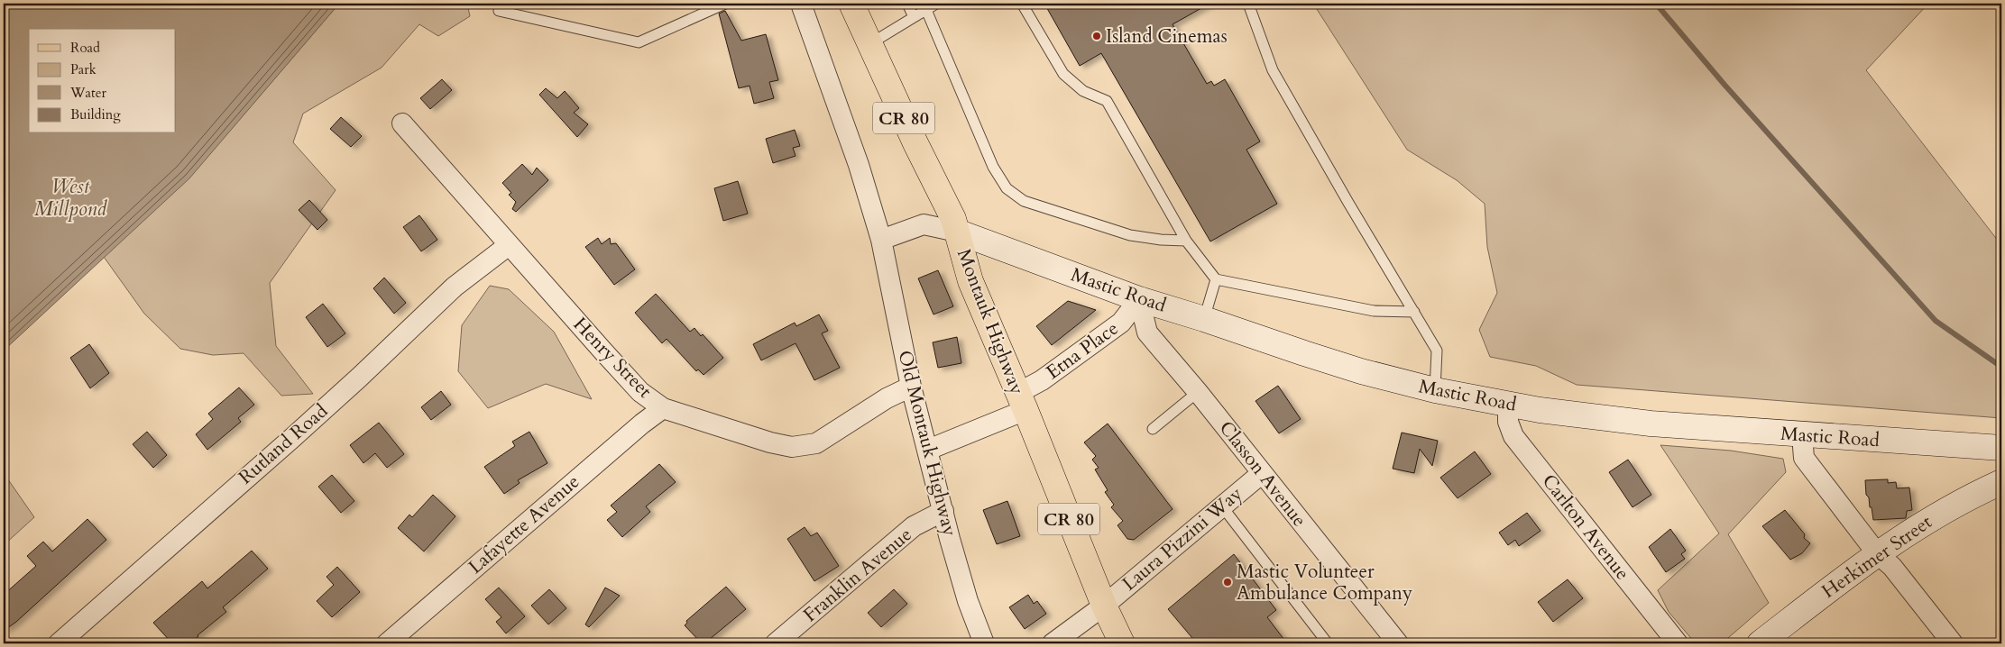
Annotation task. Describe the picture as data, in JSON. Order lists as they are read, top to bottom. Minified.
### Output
{"streets":{"main road":["CR 80","Mastic Road","Montauk Highway","Herkimer Street"],"street":["Etna Place","Henry Street","Old Montauk Highway","Rutland Road","Classon Avenue","Lafayette Avenue","Carlton Avenue","Laura Pizzini Way","Franklin Avenue"]},"crossings":[["Mastic Road","Montauk Highway"],["Mastic Road","Etna Place"],["Mastic Road","Classon Avenue"],["Mastic Road","Carlton Avenue"],["Montauk Highway","Etna Place"],["Montauk Highway","Laura Pizzini Way"],["Etna Place","Old Montauk Highway"],["Etna Place","Classon Avenue"],["Henry Street","Old Montauk Highway"],["Henry Street","Rutland Road"],["Henry Street","Lafayette Avenue"],["Old Montauk Highway","Franklin Avenue"],["Classon Avenue","Laura Pizzini Way"]],"water":["West Millpond"],"places":["Island Cinemas","Mastic Volunteer Ambulance Company"],"legend":["Road","Park","Water","Building"]}
